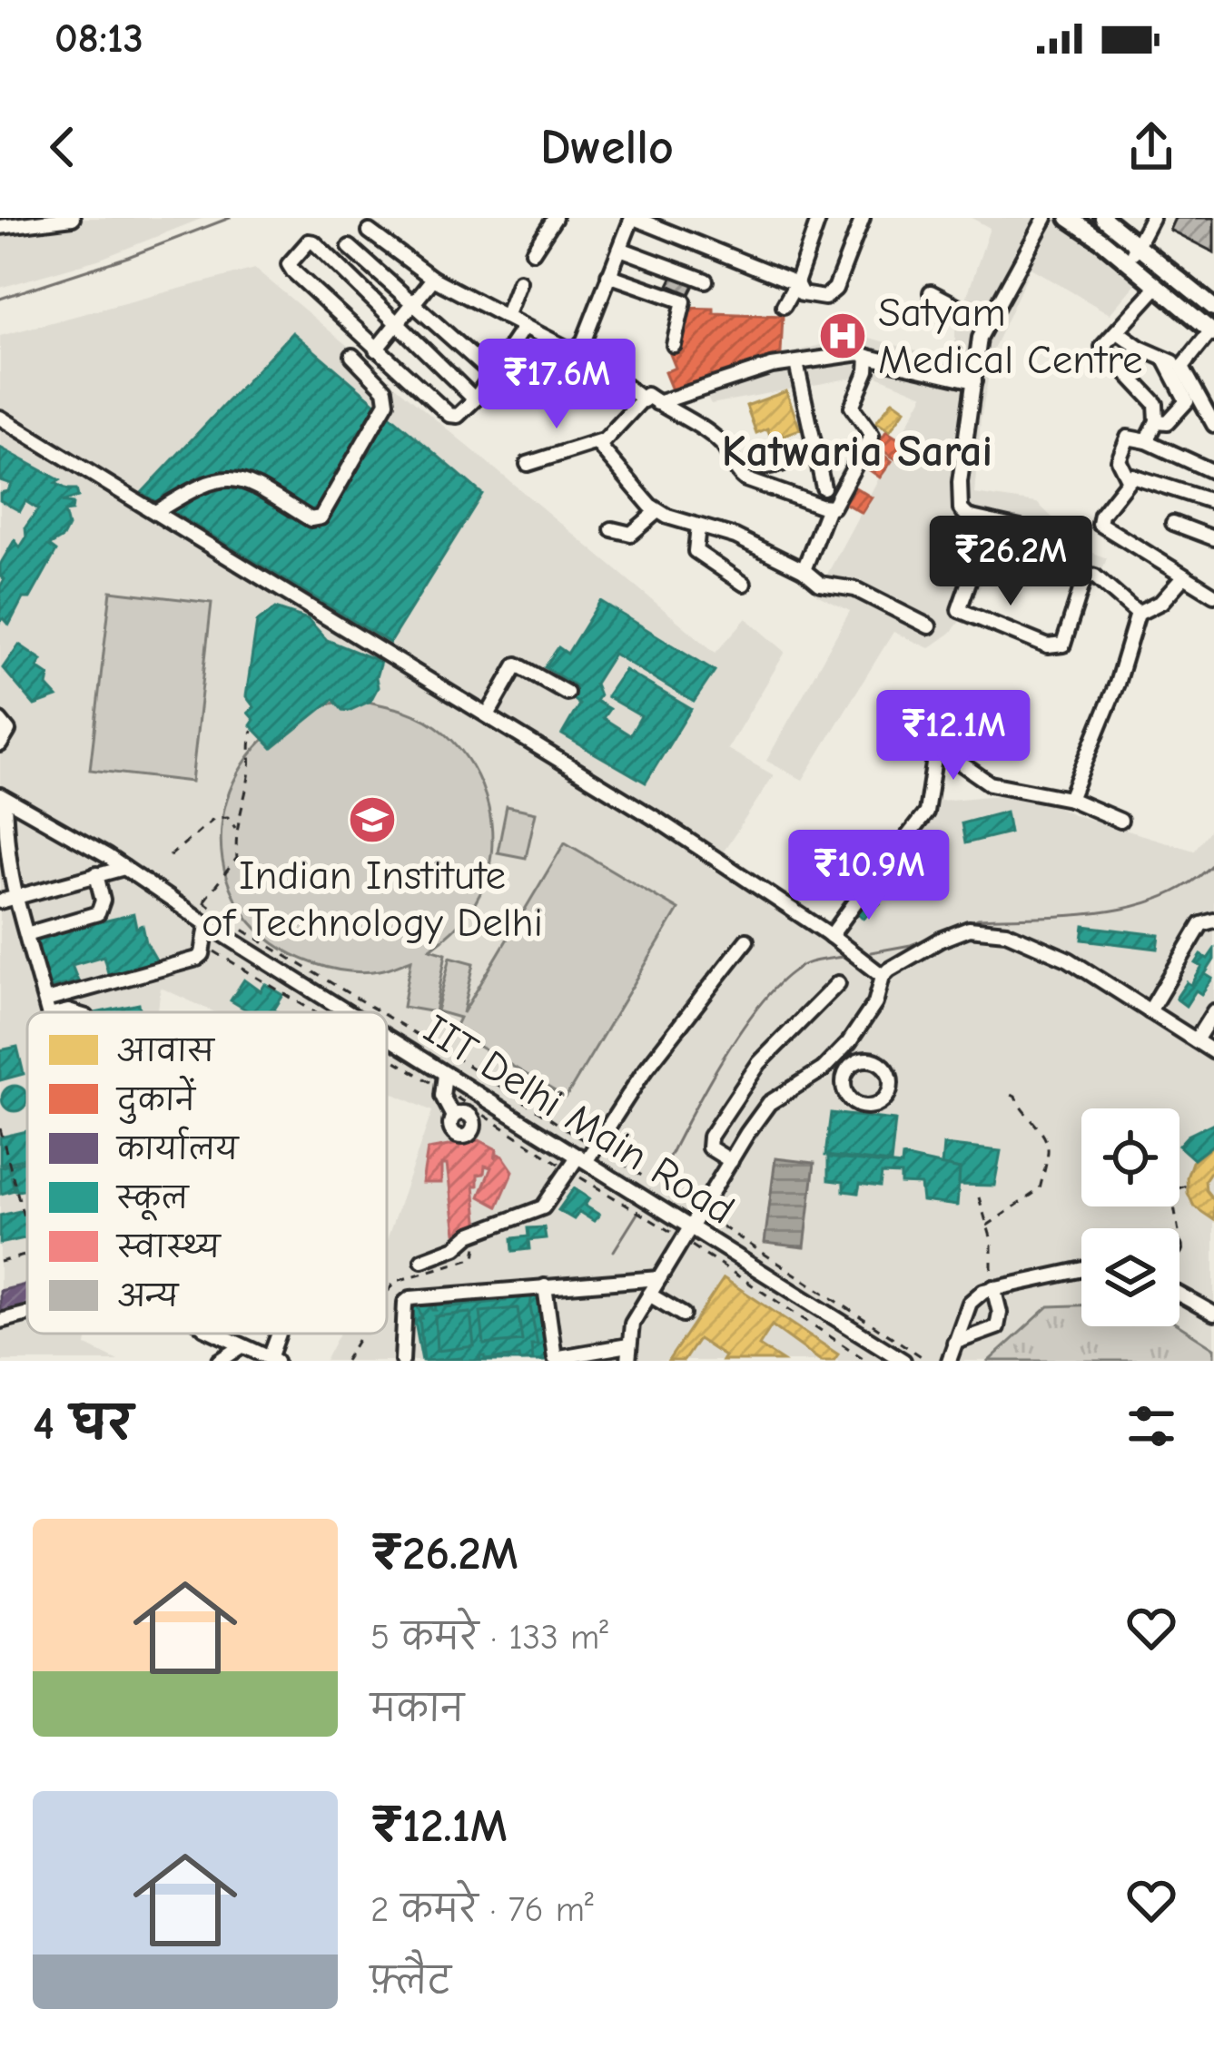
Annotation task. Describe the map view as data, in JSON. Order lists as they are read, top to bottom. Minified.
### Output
{"streets":{"street":["IIT Delhi Main Road"]},"districts":["Katwaria Sarai"],"places":{"hospital":["Satyam Medical Centre"],"school or university":["Indian Institute of Technology Delhi"]},"legend":["आवास","दुकानें","कार्यालय","स्कूल","स्वास्थ्य","अन्य"],"page":{"status":"08:13","header":"Dwello","price":["₹17.6M","₹26.2M","₹12.1M","₹10.9M"],"heading":"4 घर","list":[{"name":"₹26.2M","note":"5 कमरे · 133 m² · मकान"},{"name":"₹12.1M","note":"2 कमरे · 76 m² · फ़्लैट"}]}}
